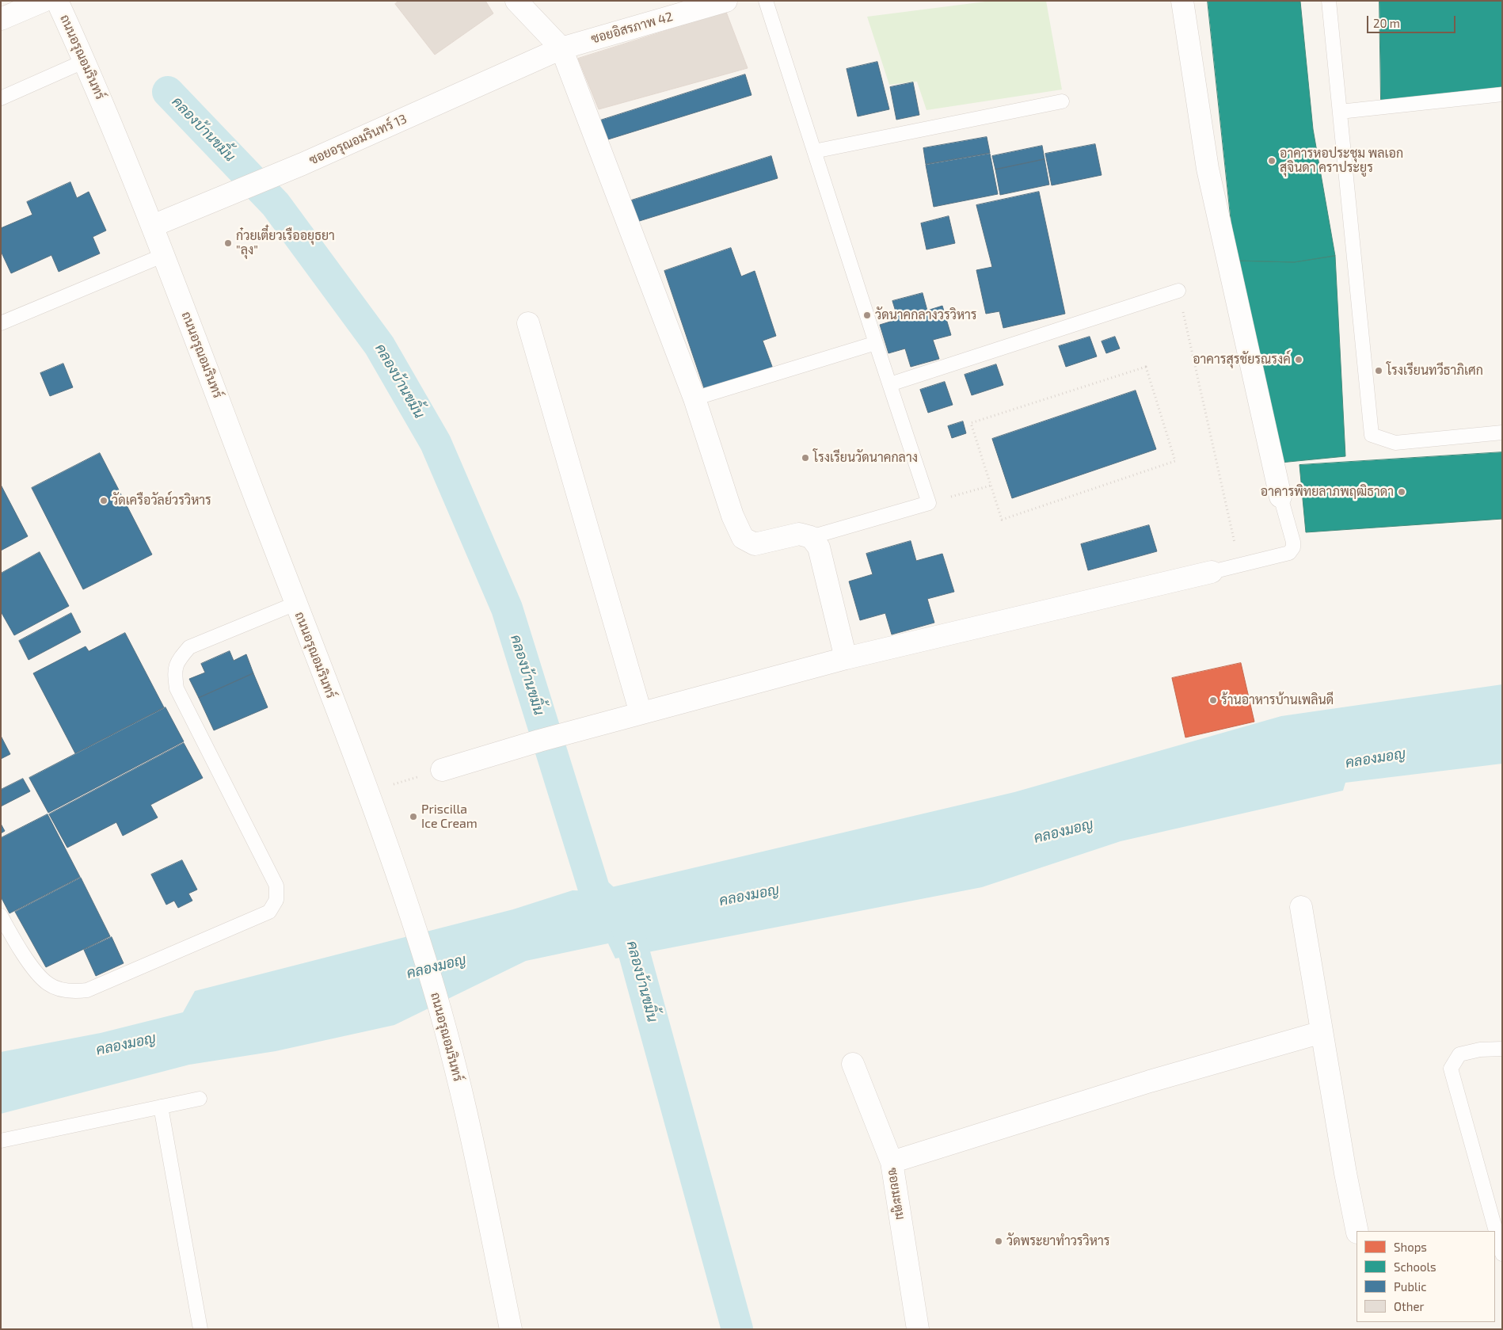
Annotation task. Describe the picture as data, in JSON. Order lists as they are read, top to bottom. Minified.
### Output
{"streets":{"street":["ซอยอิสรภาพ 42","ถนนอรุณอมรินทร์","ซอยอรุณอมรินทร์ 13","ซอยมะตูม"]},"crossings":[["ซอยอิสรภาพ 42","ซอยอรุณอมรินทร์ 13"],["ถนนอรุณอมรินทร์","ซอยอรุณอมรินทร์ 13"]],"water":["คลองบ้านขมิ้น","คลองมอญ"],"places":["อาคารหอประชุม พลเอก สุจินดา คราประยูร","ก๋วยเตี๋ยวเรืออยุธยา \"ลุง\"","วัดนาคกลางวรวิหาร","อาคารสุรชัยรณรงค์","โรงเรียนทวีธาภิเศก","โรงเรียนวัดนาคกลาง","อาคารพิทยลาภพฤฒิธาดา","วัดเครือวัลย์วรวิหาร","ร้านอาหารบ้านเพลินดี","Priscilla Ice Cream","วัดพระยาทําวรวิหาร"],"legend":["Shops","Schools","Public","Other"],"scale_bar":"20 m"}
